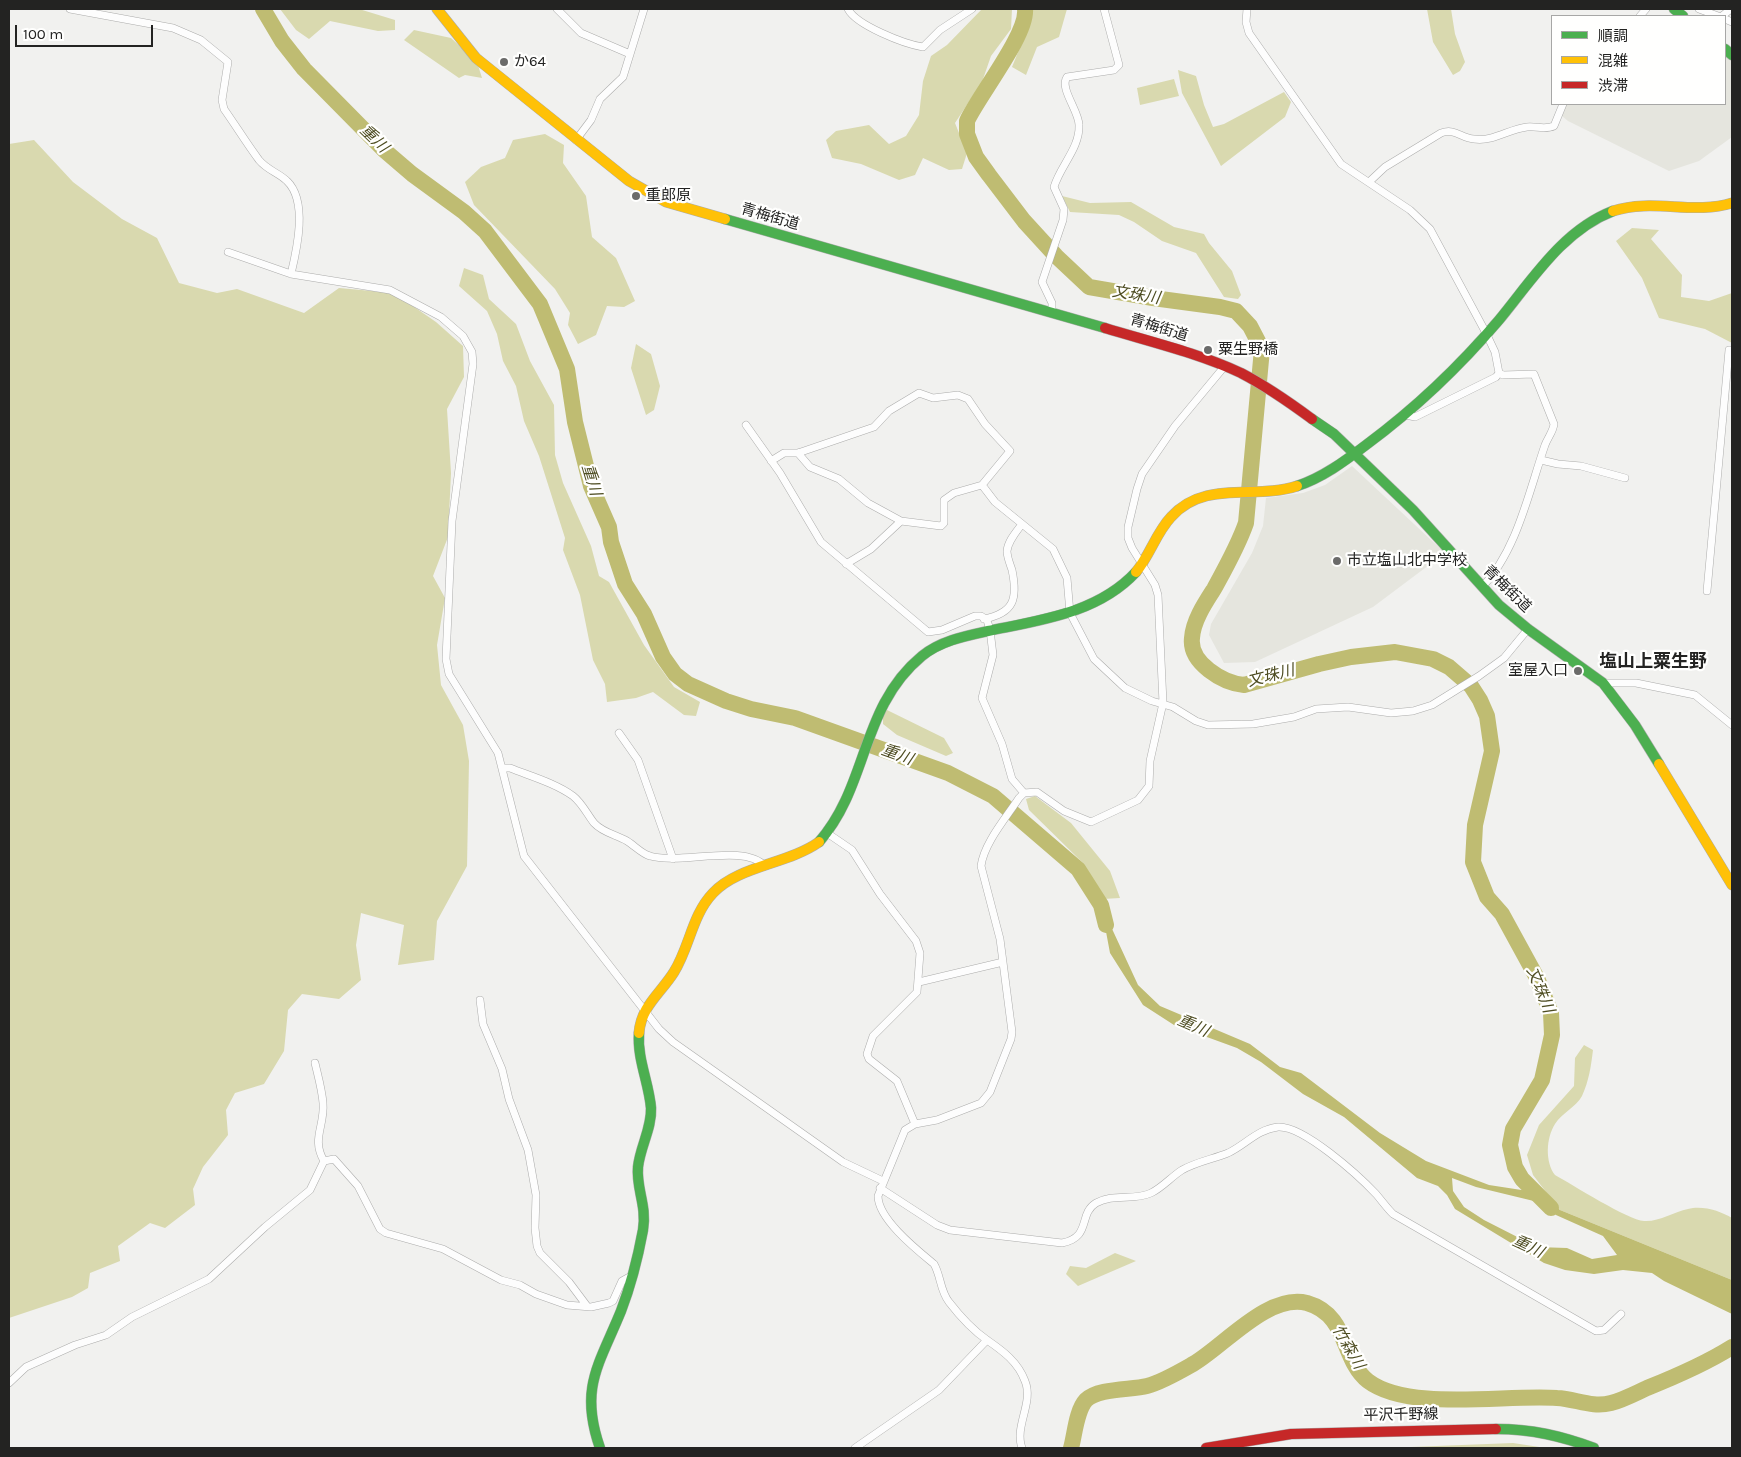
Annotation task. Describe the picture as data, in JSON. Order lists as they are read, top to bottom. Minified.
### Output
{"streets":{"main road":["青梅街道","平沢千野線"]},"districts":["塩山上粟生野"],"water":["重川","文珠川","竹森川"],"places":["か64","重郎原","粟生野橋","市立塩山北中学校","室屋入口"],"legend":["順調","混雑","渋滞"],"scale_bar":"100 m"}
